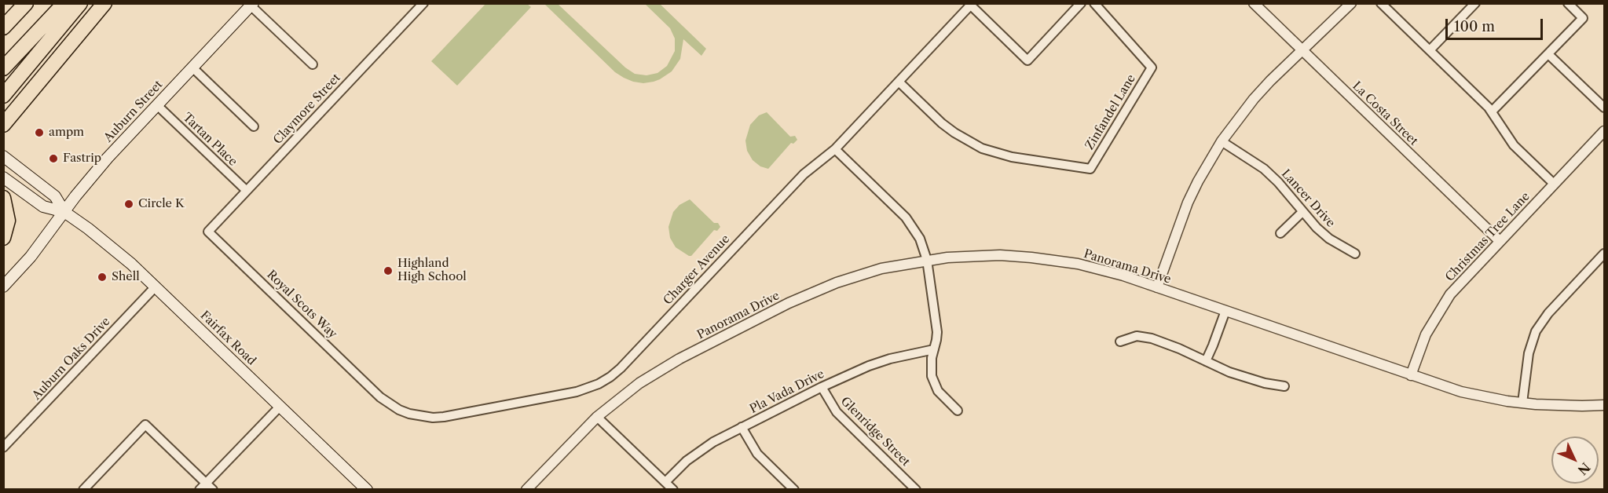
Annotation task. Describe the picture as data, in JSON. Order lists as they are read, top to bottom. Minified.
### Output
{"streets":{"main road":["Auburn Street","Fairfax Road"],"street":["Claymore Street","Zinfandel Lane","La Costa Street","Tartan Place","Lancer Drive","Christmas Tree Lane","Panorama Drive","Charger Avenue","Royal Scots Way","Auburn Oaks Drive","Pla Vada Drive","Glenridge Street"]},"crossings":[["Claymore Street","Tartan Place"],["Claymore Street","Royal Scots Way"],["Auburn Street","Tartan Place"],["Auburn Street","Fairfax Road"],["Zinfandel Lane","Charger Avenue"],["La Costa Street","Christmas Tree Lane"],["Christmas Tree Lane","Panorama Drive"],["Charger Avenue","Royal Scots Way"],["Fairfax Road","Auburn Oaks Drive"],["Pla Vada Drive","Glenridge Street"]],"places":["ampm","Fastrip","Circle K","Highland High School","Shell"],"scale_bar":"100 m","north":"bottom right"}
